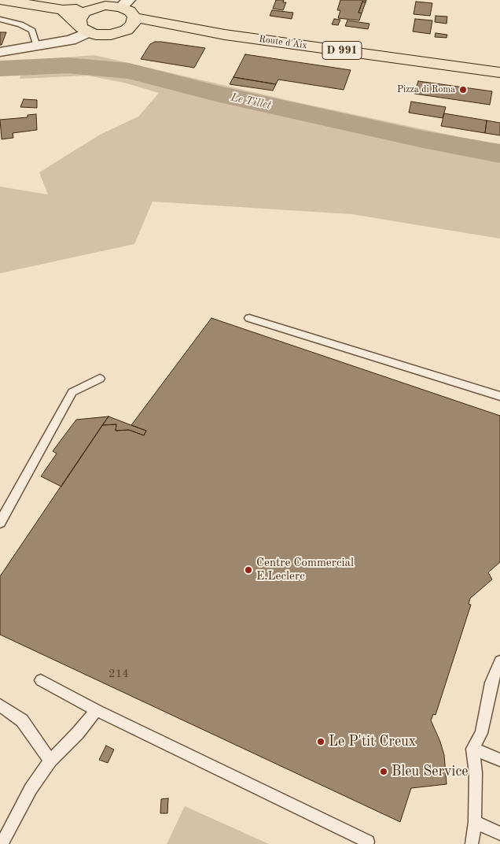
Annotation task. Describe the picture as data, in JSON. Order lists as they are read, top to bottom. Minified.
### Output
{"streets":{"main road":["Route d'Aix","D 991"]},"water":["Le Tillet"],"places":["Pizza di Roma","Centre Commercial E.Leclerc","Le P'tit Creux","Bleu Service"],"house_numbers":["214"]}
